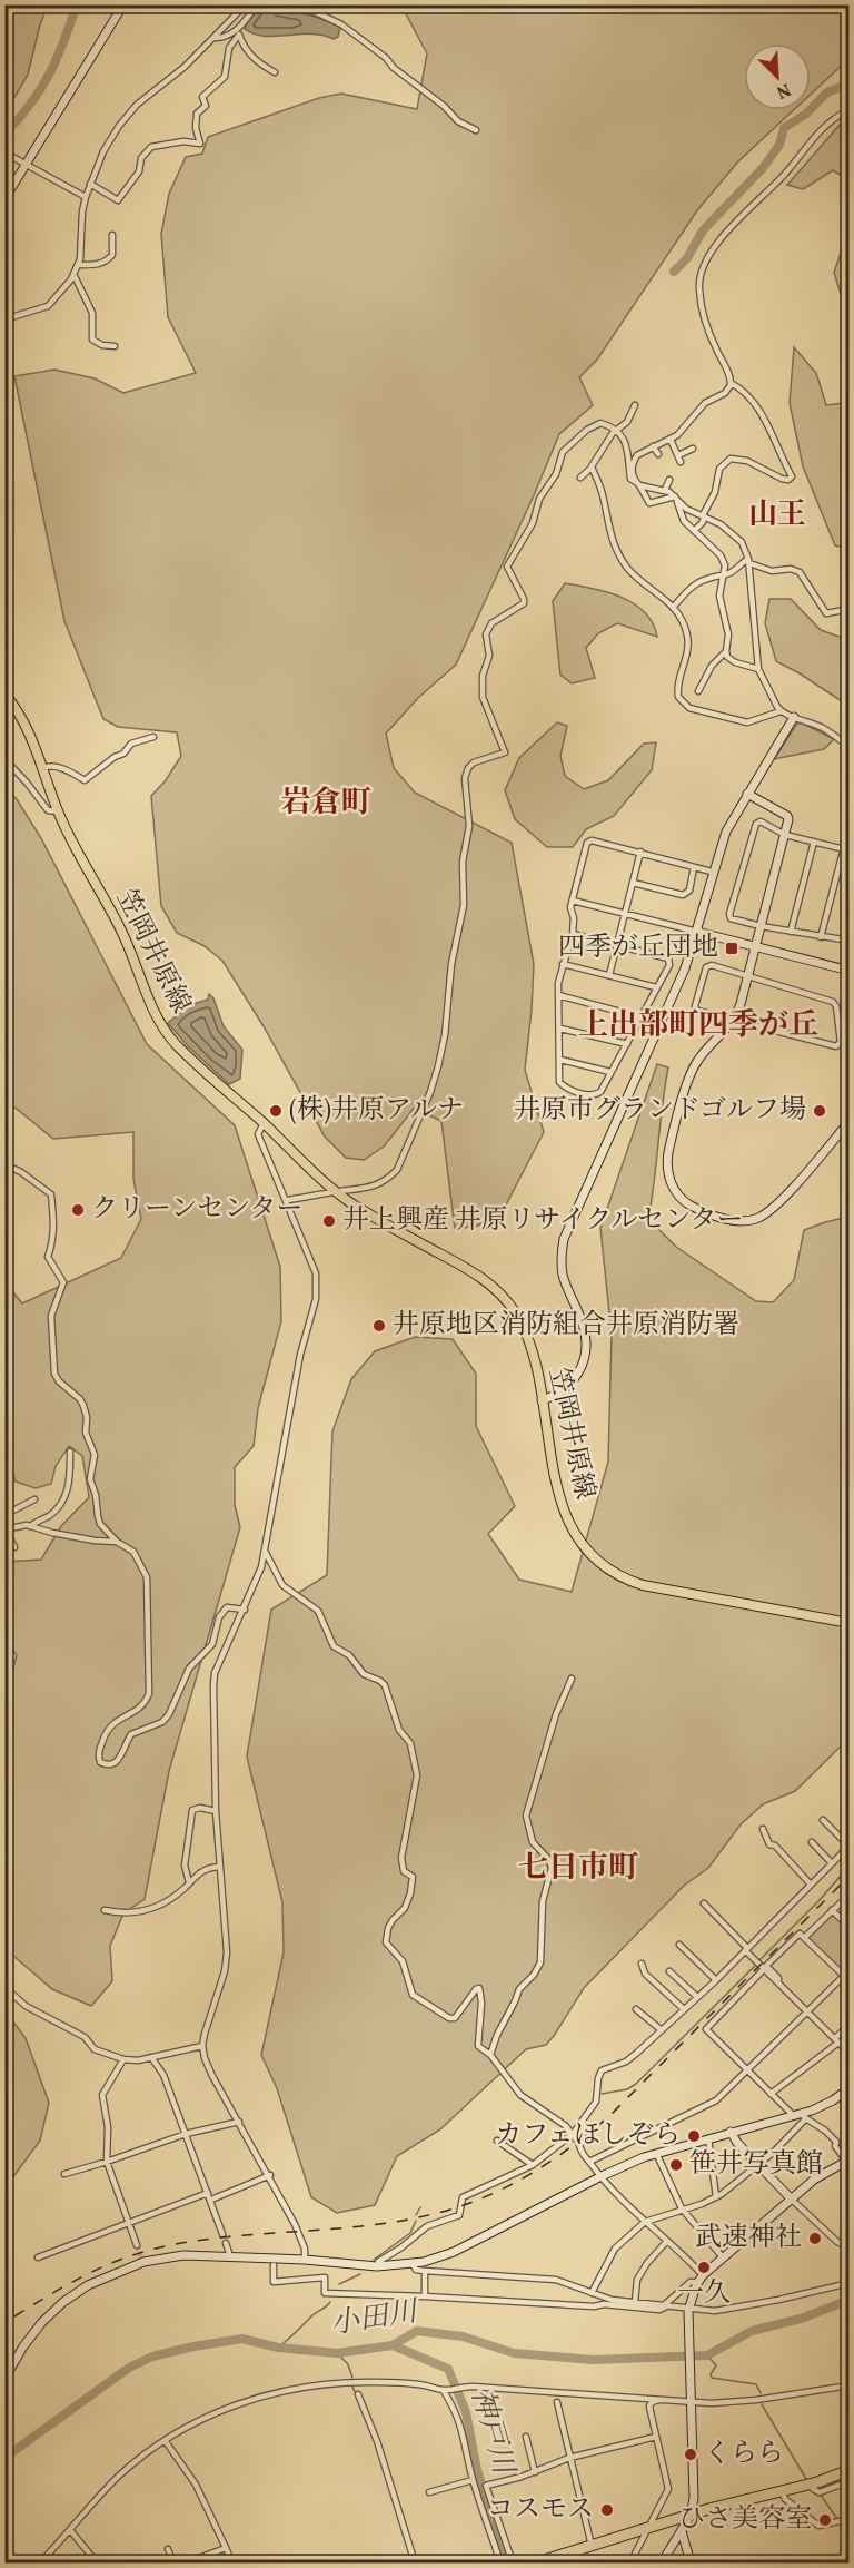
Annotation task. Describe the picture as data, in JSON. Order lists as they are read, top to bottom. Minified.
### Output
{"streets":{"main road":["笠岡井原線"]},"districts":["山王","岩倉町","上出部町四季が丘","七日市町"],"water":["小田川","神戸川"],"places":{"transit":["四季が丘団地"],"other":["(株)井原アルナ","井原市グランドゴルフ場","クリーンセンター","井上興産 井原リサイクルセンター","井原地区消防組合井原消防署","カフェほしぞら","笹井写真館","武速神社","一久","くらら","コスモス","ひさ美容室"]},"north":"bottom right"}
